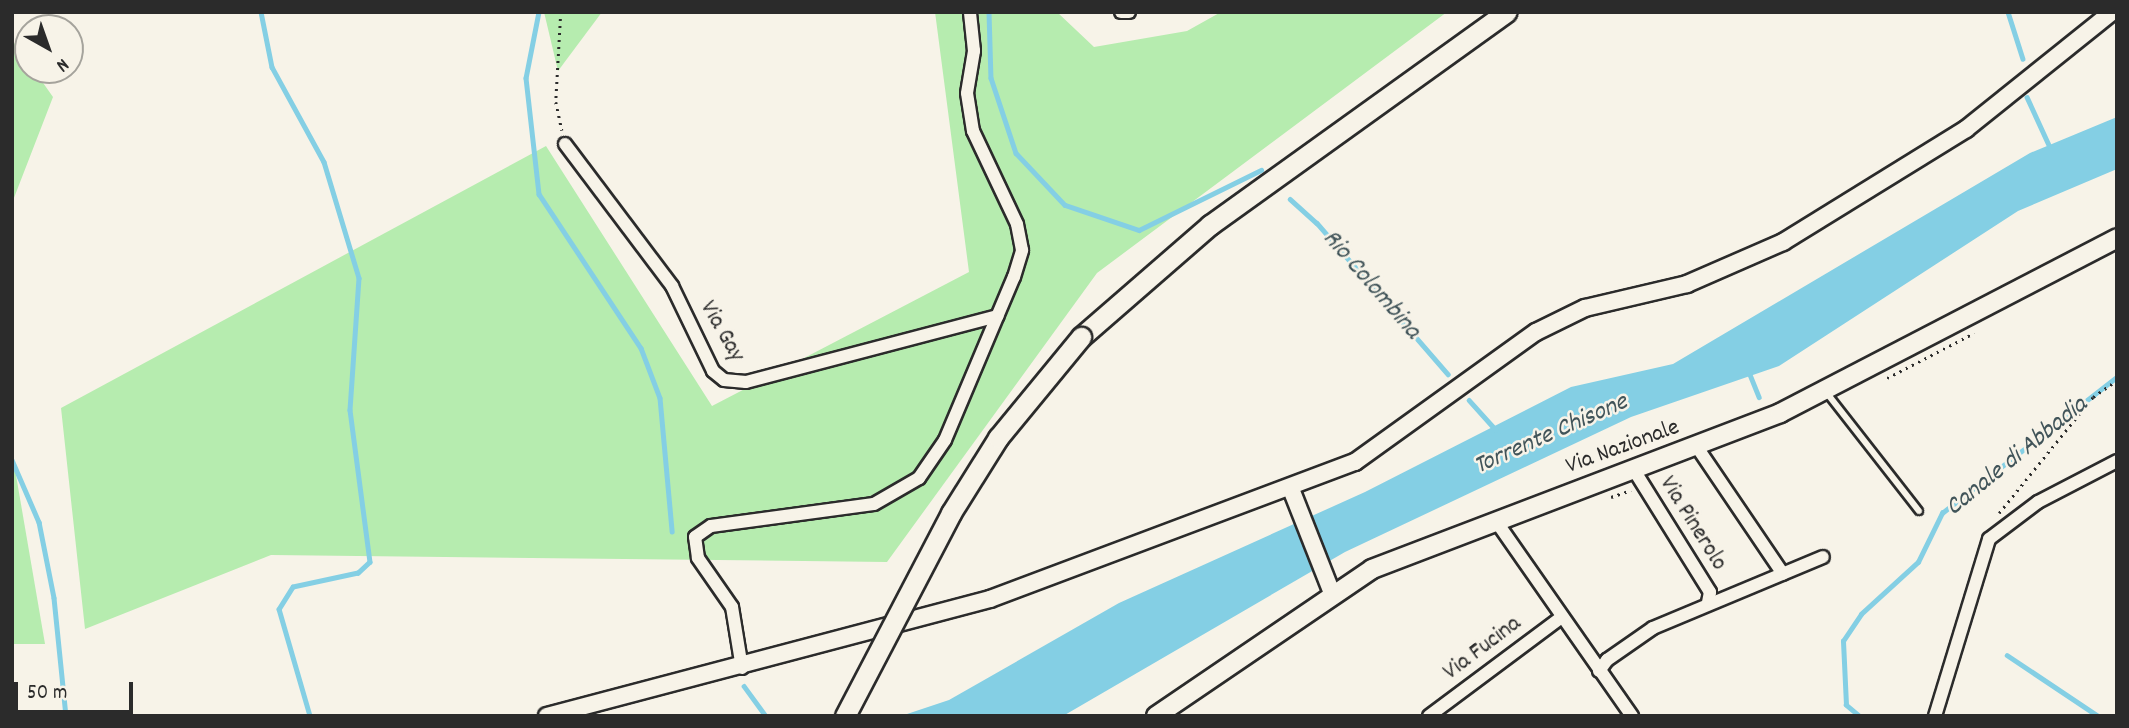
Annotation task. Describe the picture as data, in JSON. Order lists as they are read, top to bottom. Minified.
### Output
{"streets":{"main road":["Via Nazionale"],"street":["Via Gay","Via Pinerolo","Via Fucina"]},"crossings":[["Via Nazionale","Via Pinerolo"]],"water":["Rio Colombina","Torrente Chisone","Canale di Abbadia"],"scale_bar":"50 m","north":"bottom right"}
